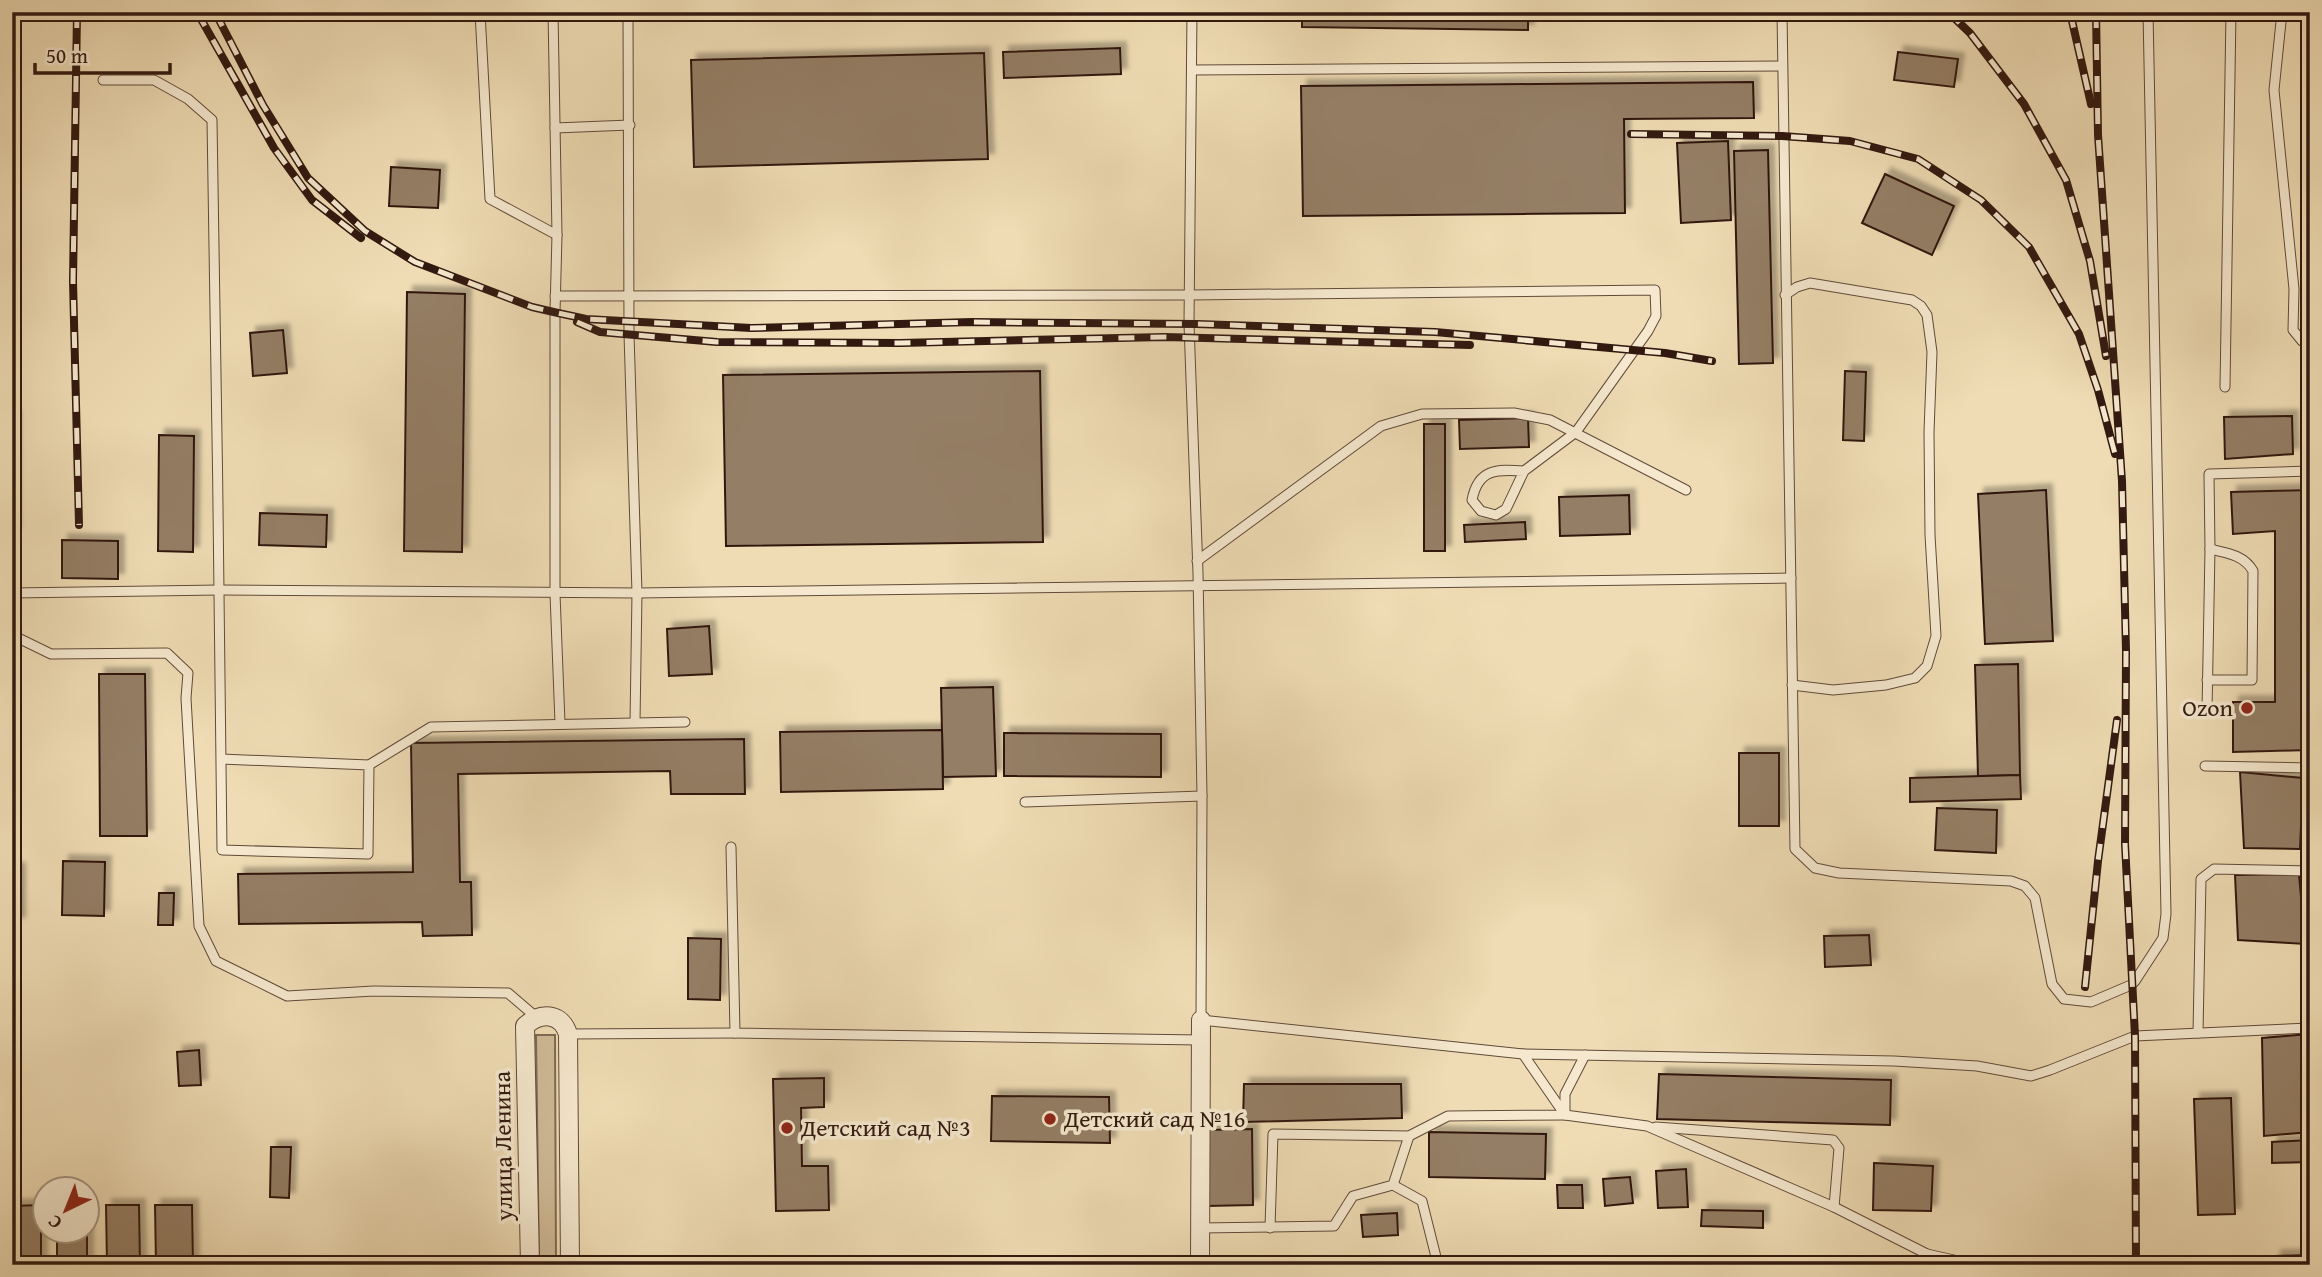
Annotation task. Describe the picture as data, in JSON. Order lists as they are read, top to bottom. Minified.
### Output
{"streets":{"street":["улица Ленина"]},"places":["Ozon","Детский сад №16","Детский сад №3"],"scale_bar":"50 m","north":"bottom left"}
